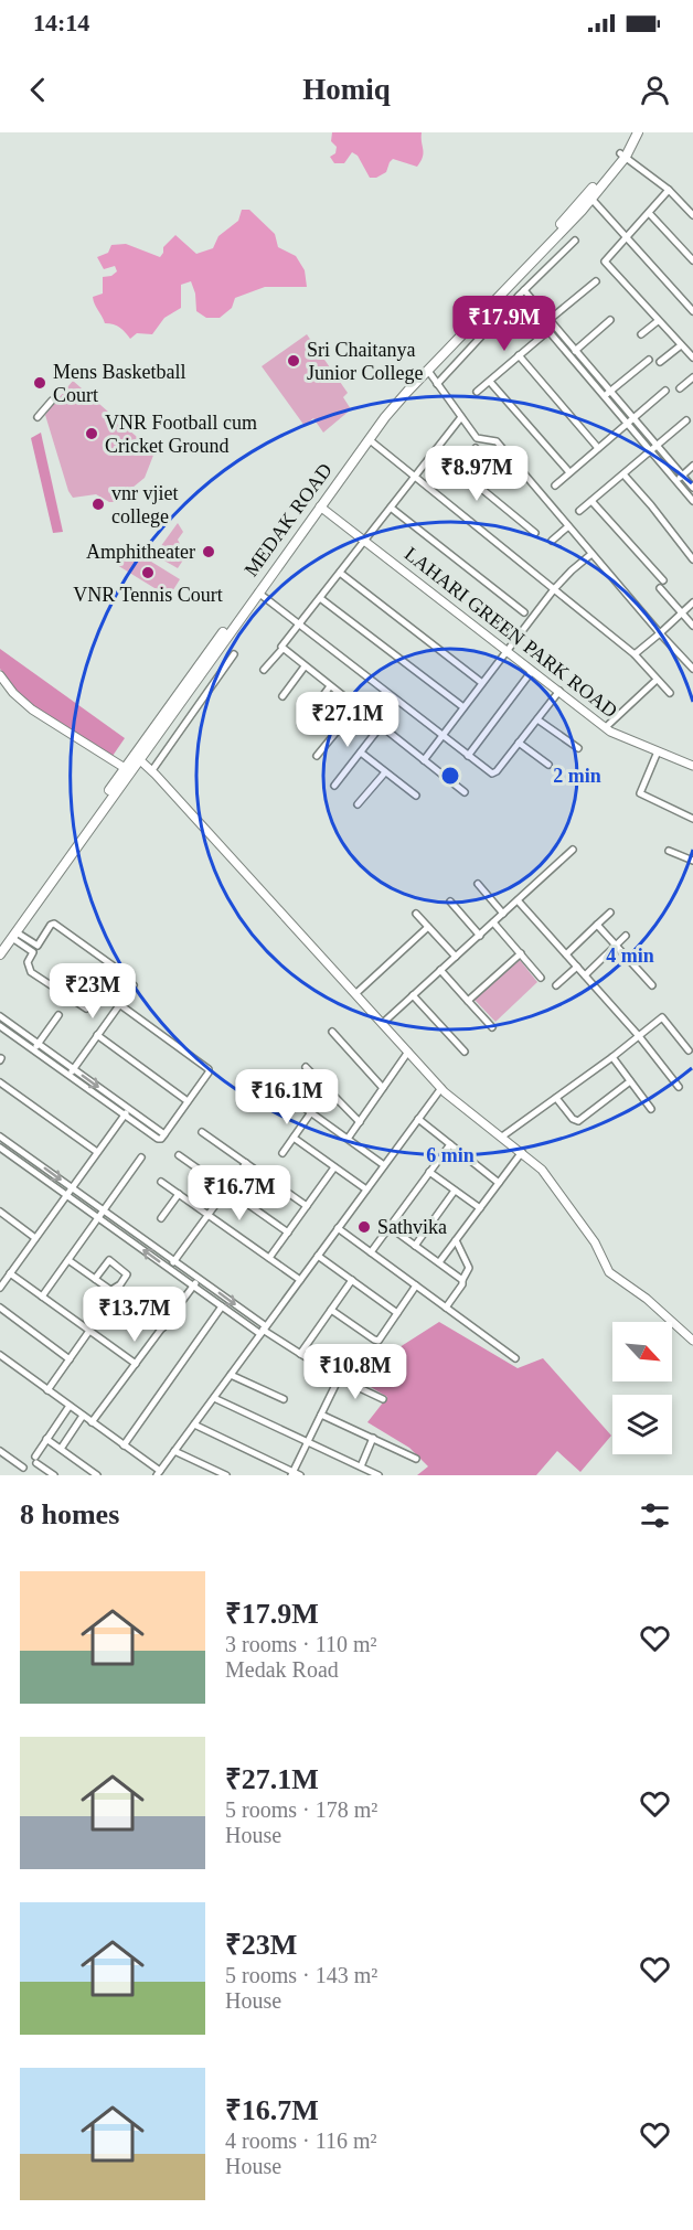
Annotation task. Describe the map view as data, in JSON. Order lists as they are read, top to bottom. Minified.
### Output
{"streets":{"main road":["MEDAK ROAD"],"street":["LAHARI GREEN PARK ROAD"]},"crossings":[["MEDAK ROAD","LAHARI GREEN PARK ROAD"]],"places":["Sri Chaitanya Junior College","Mens Basketball Court","VNR Football cum Cricket Ground","vnr vjiet college","Amphitheater","VNR Tennis Court","Sathvika"],"north":"bottom right","page":{"status":"14:14","header":"Homiq","price":["₹17.9M","₹8.97M","₹27.1M","₹23M","₹16.1M","₹16.7M","₹13.7M","₹10.8M"],"heading":"8 homes","list":[{"name":"₹17.9M","note":"3 rooms · 110 m² · Medak Road"},{"name":"₹27.1M","note":"5 rooms · 178 m² · House"},{"name":"₹23M","note":"5 rooms · 143 m² · House"},{"name":"₹16.7M","note":"4 rooms · 116 m² · House"}]},"rings":["2 min","4 min","6 min"]}
